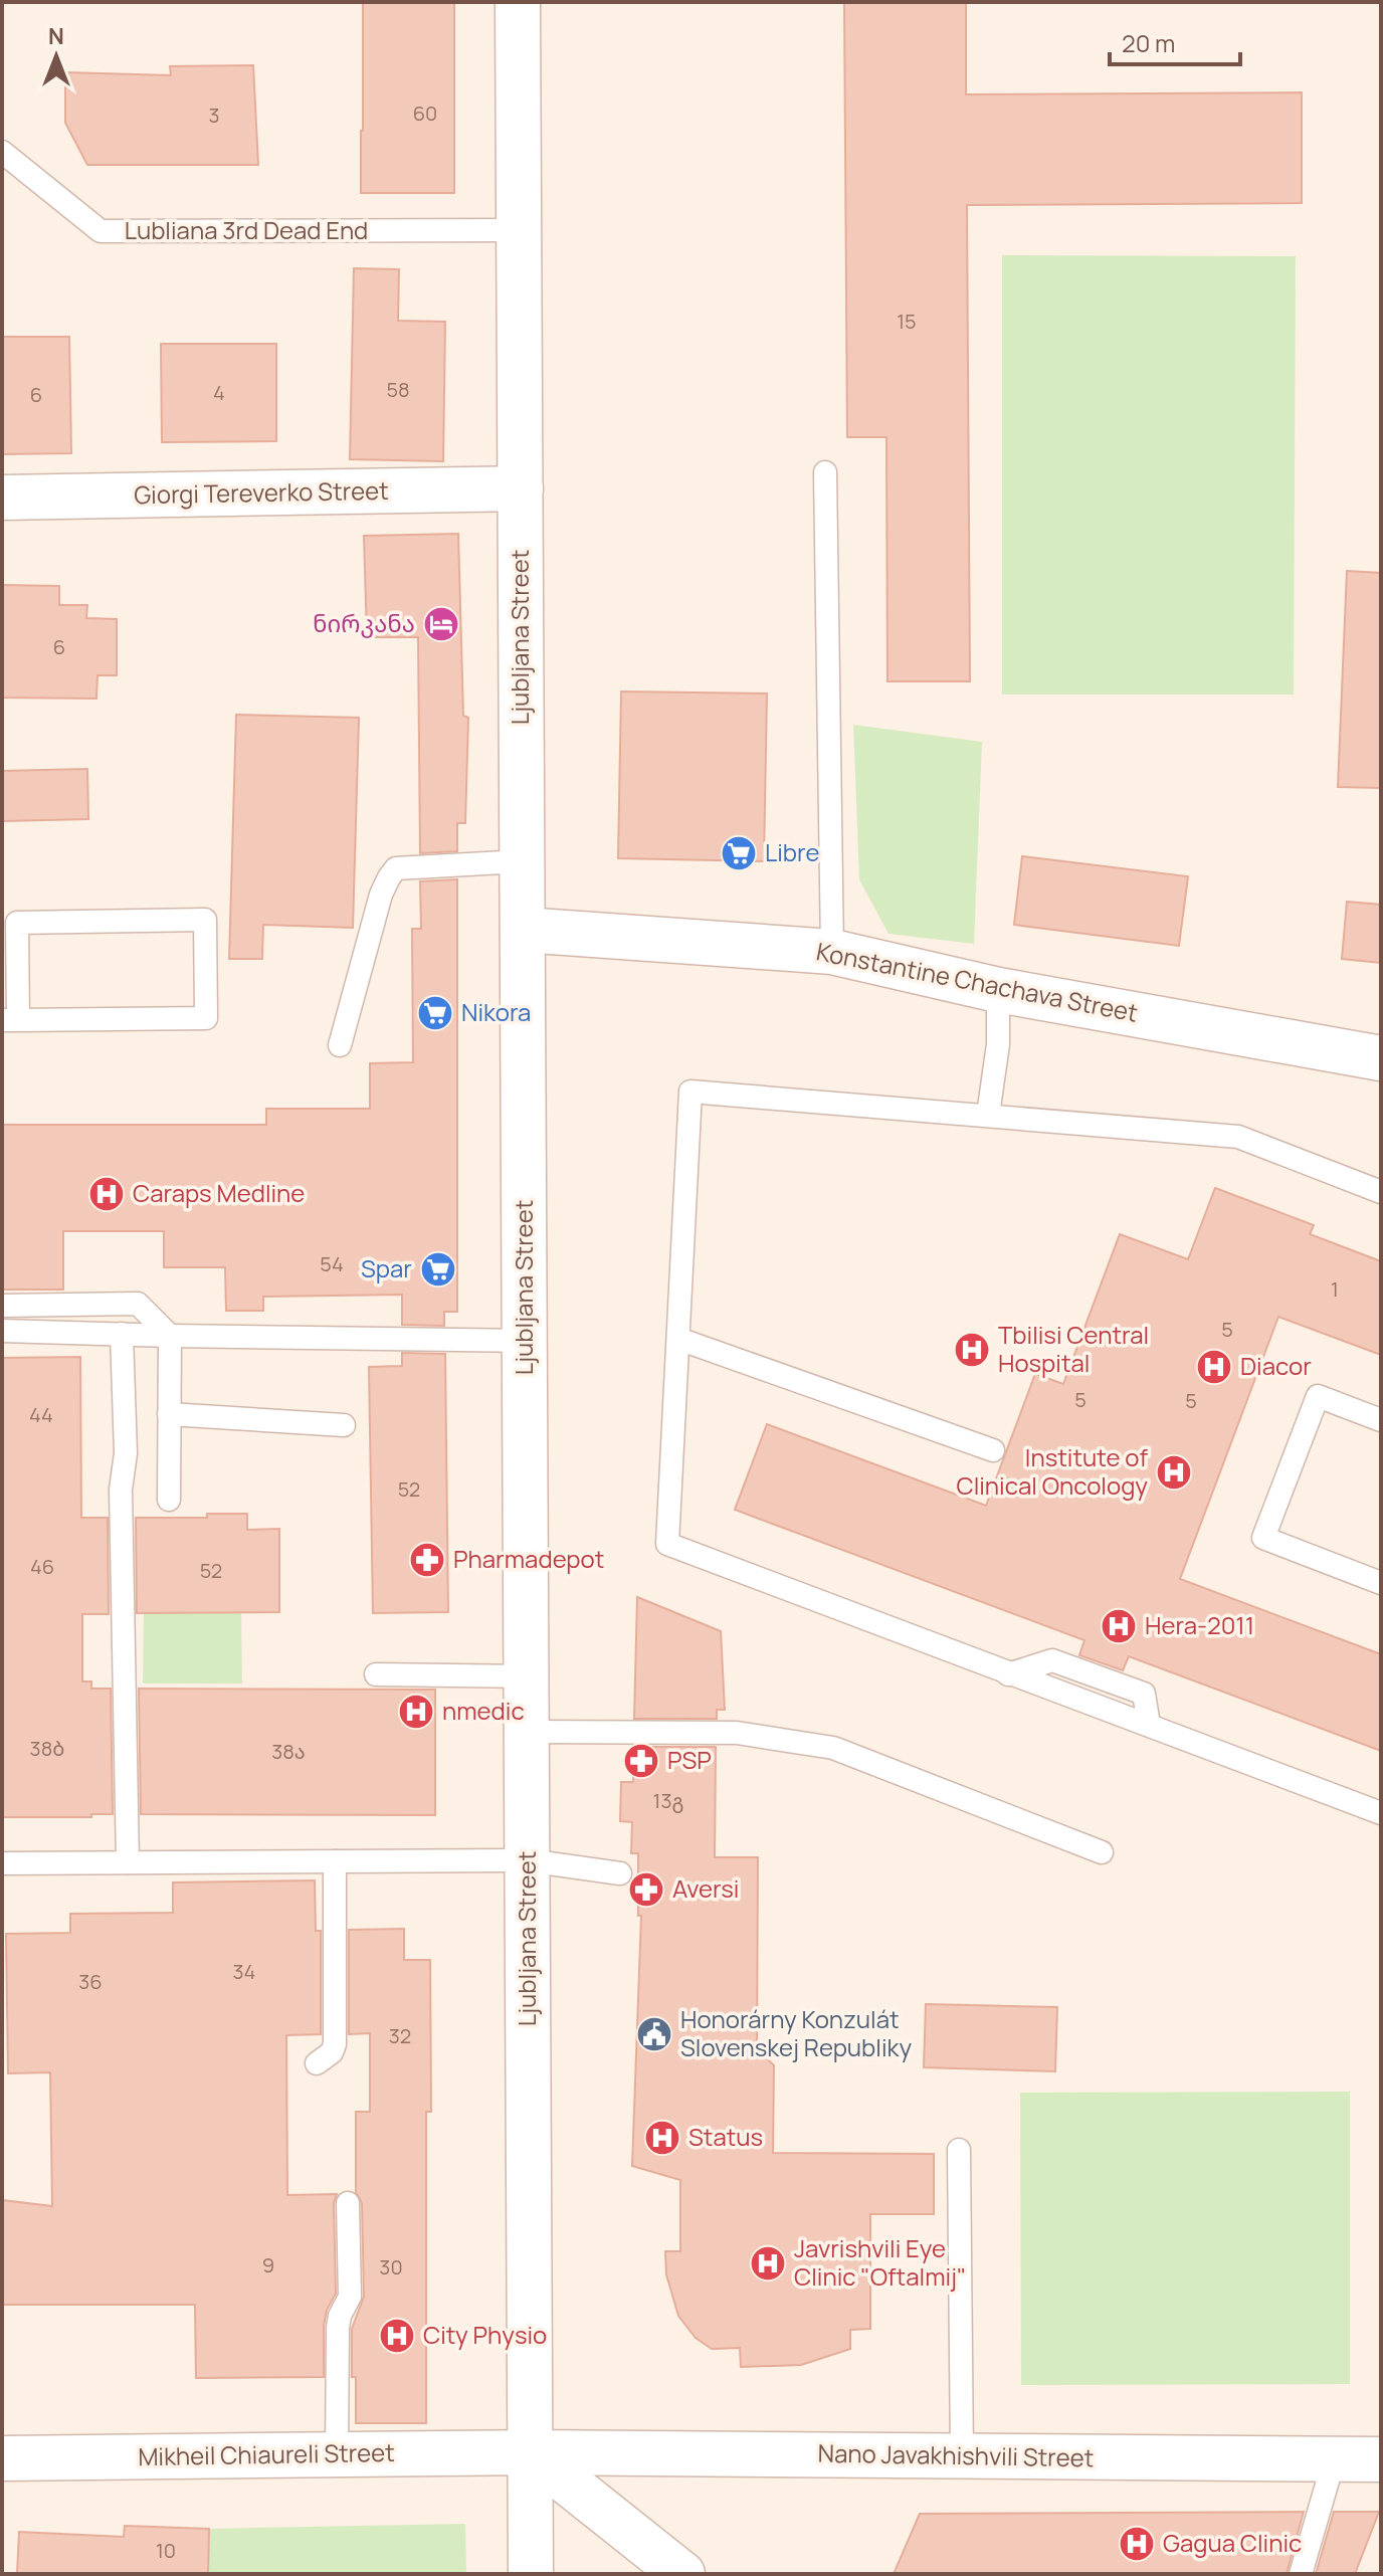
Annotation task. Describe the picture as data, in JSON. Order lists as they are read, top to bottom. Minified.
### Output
{"streets":{"street":["Giorgi Tereverko Street","Ljubljana Street","Konstantine Chachava Street","Mikheil Chiaureli Street","Nano Javakhishvili Street"],"lane":["Lubliana 3rd Dead End"]},"crossings":[["Lubliana 3rd Dead End","Ljubljana Street"],["Giorgi Tereverko Street","Ljubljana Street"],["Ljubljana Street","Konstantine Chachava Street"],["Ljubljana Street","Mikheil Chiaureli Street"],["Ljubljana Street","Nano Javakhishvili Street"],["Mikheil Chiaureli Street","Nano Javakhishvili Street"]],"places":{"hotel":["ნირკანა"],"supermarket":["Libre","Nikora","Spar"],"hospital":["Caraps Medline","Tbilisi Central Hospital","Diacor","Institute of Clinical Oncology","Hera-2011","nmedic","Status","Javrishvili Eye Clinic \"Oftalmij\"","City Physio","Gagua Clinic"],"pharmacy":["Pharmadepot","PSP","Aversi"],"public building":["Honorárny Konzulát Slovenskej Republiky"]},"house_numbers":["60","3","15","58","4","6","6","54","1","5","5","5","44","52","46","52","38ბ","38ა","13გ","34","36","32","9","30","10"],"scale_bar":"20 m","north":"top"}
